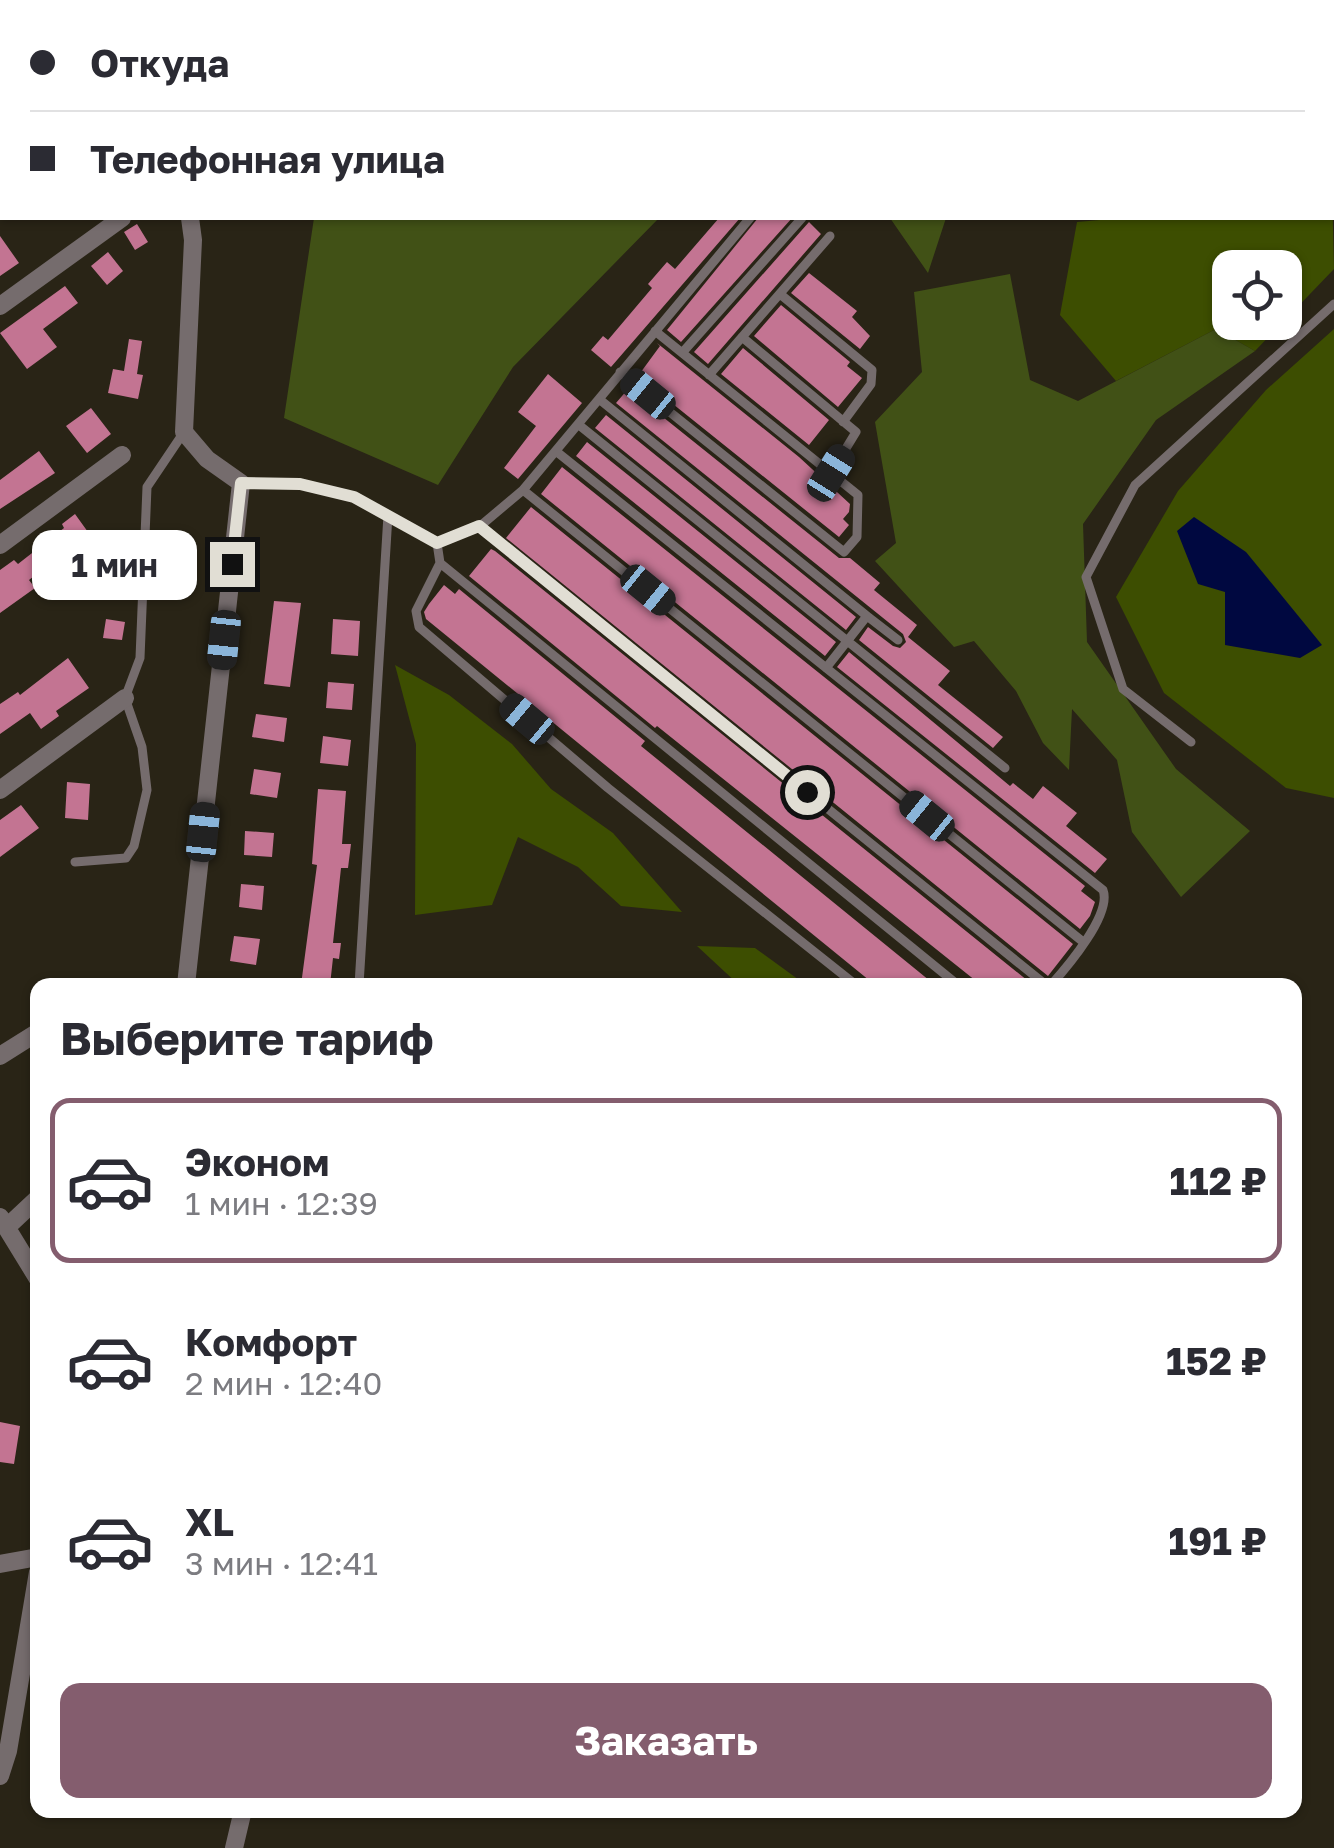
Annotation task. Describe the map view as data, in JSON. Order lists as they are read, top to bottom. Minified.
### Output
{"page":{"banner":["Откуда","Телефонная улица"],"bubble":"1 мин","heading":"Выберите тариф","list":[{"name":"Эконом","note":"1 мин · 12:39","value":"112 ₽"},{"name":"Комфорт","note":"2 мин · 12:40","value":"152 ₽"},{"name":"XL","note":"3 мин · 12:41","value":"191 ₽"}],"buttons":"Заказать"}}
